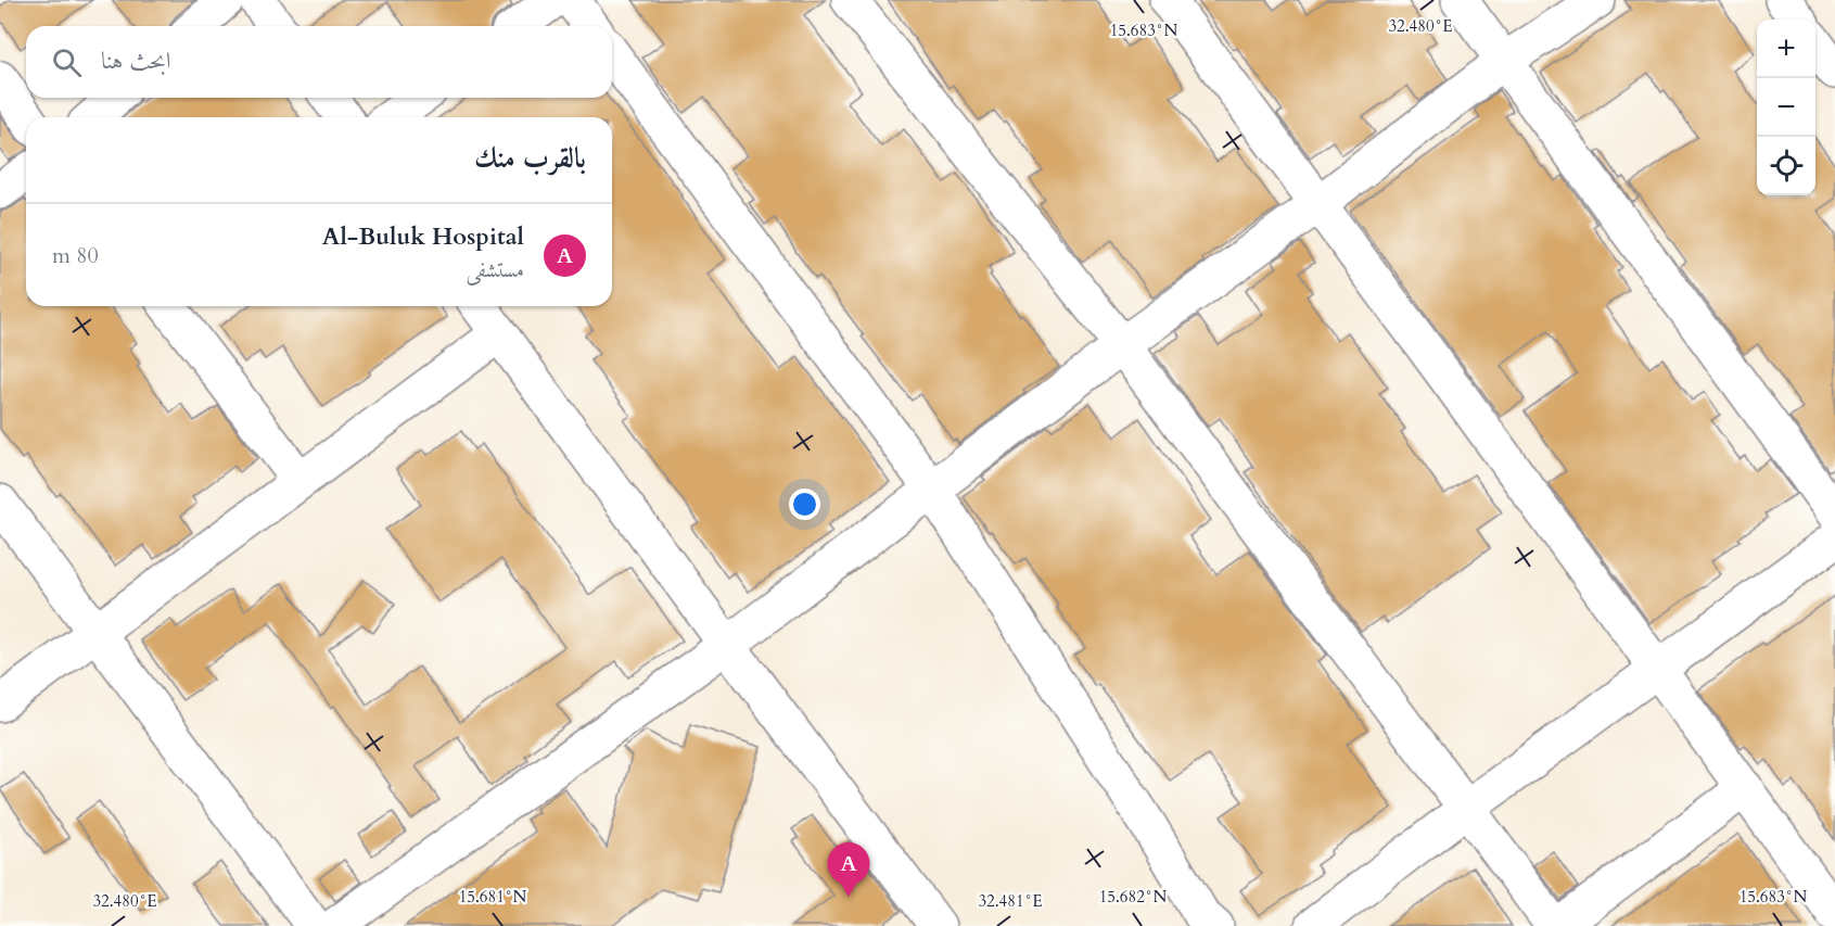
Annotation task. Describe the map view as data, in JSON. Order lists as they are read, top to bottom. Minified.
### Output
{"page":{"map_buttons":["+","−"],"search":"ابحث هنا","heading":"بالقرب منك","list":[{"mark":"A","name":"Al-Buluk Hospital","note":"مستشفى","value":"80 m"}],"pins":"A"},"coordinates":["32.480°E","15.683°N","15.681°N","15.682°N","32.481°E"]}
